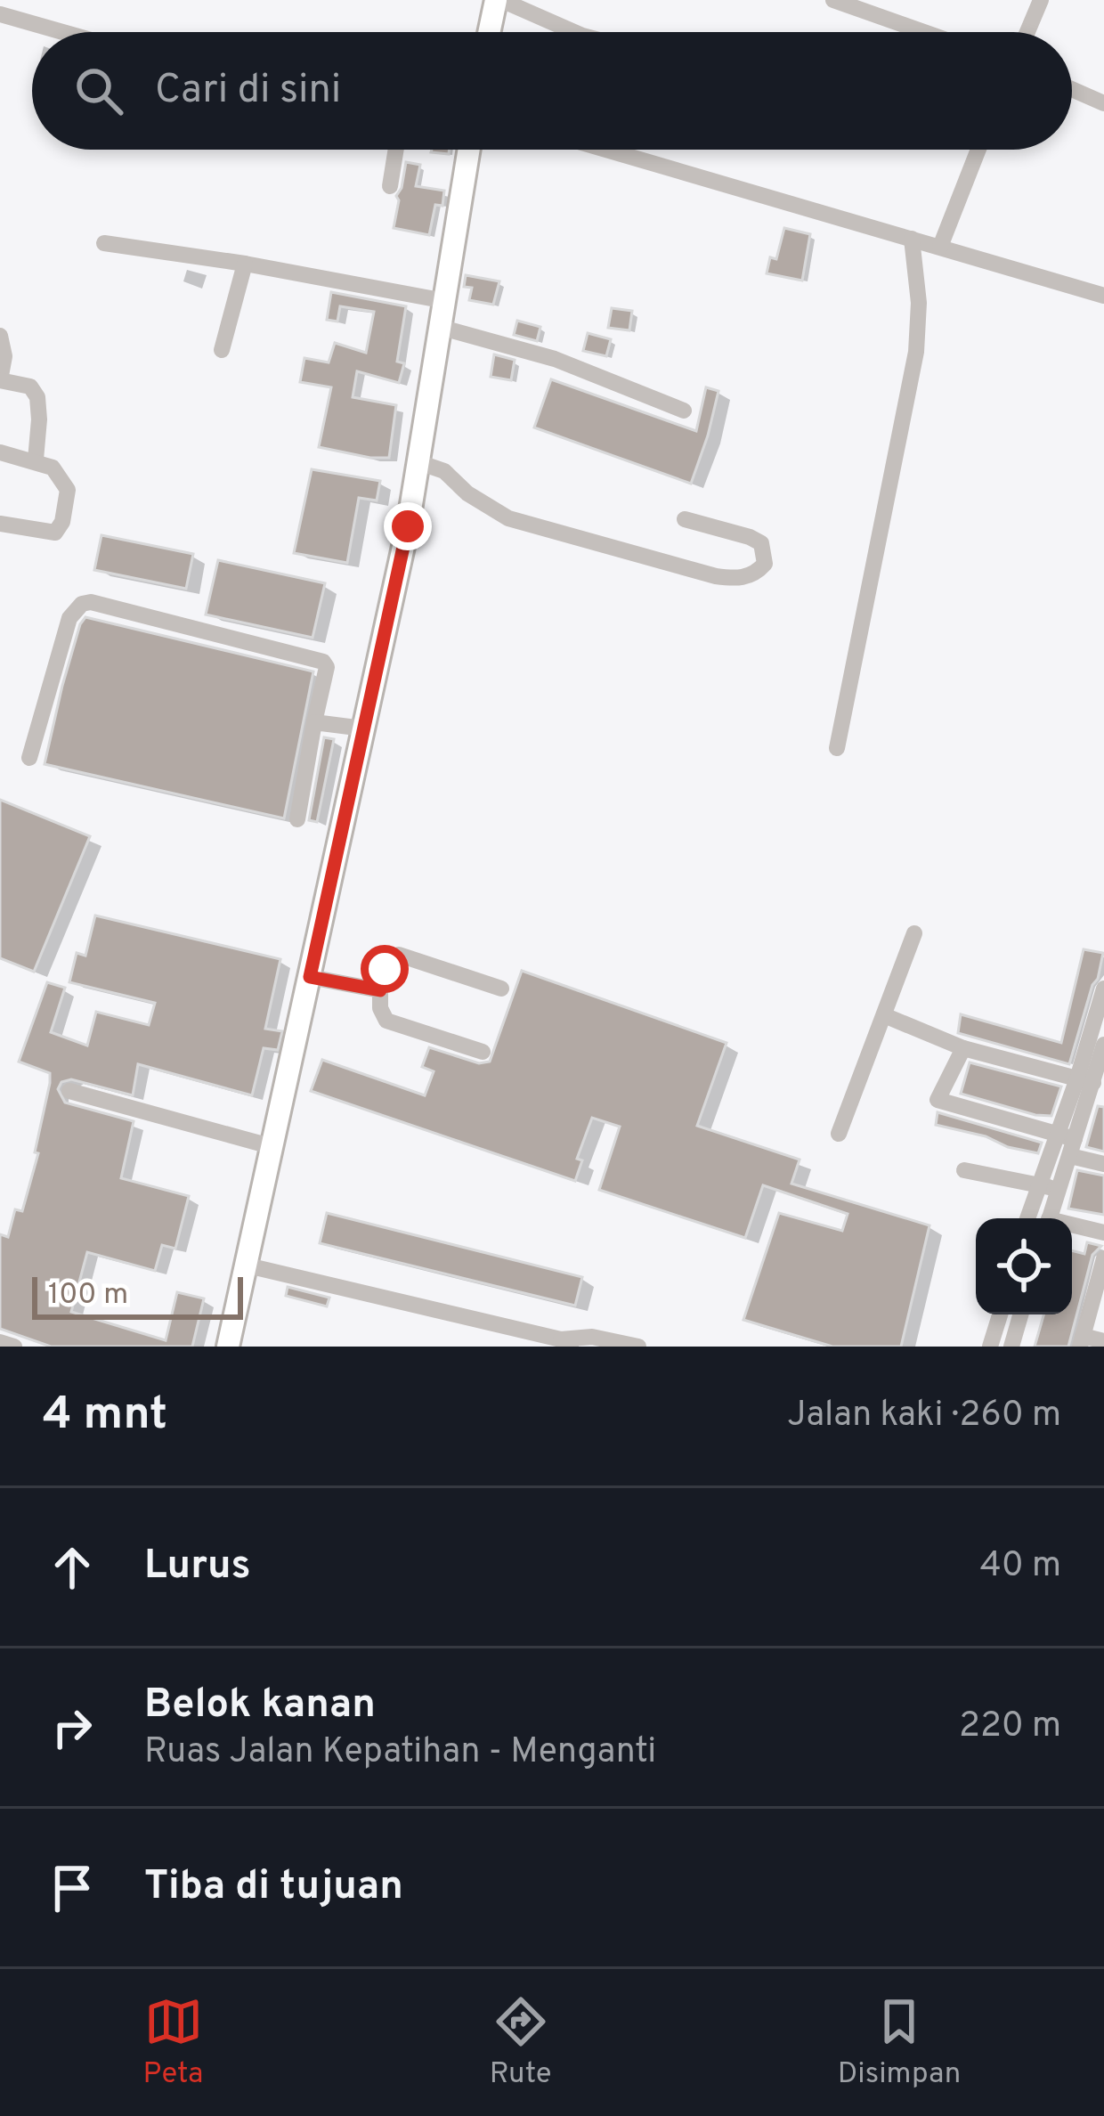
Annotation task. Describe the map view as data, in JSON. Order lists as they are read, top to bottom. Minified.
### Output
{"scale_bar":"100 m","page":{"search":"Cari di sini","scale":"100 m","heading":["4 mnt","Jalan kaki · 260 m"],"list":[["Lurus","40 m"],["Belok kanan","Ruas Jalan Kepatihan - Menganti","220 m"],"Tiba di tujuan"],"nav":["Peta","Rute","Disimpan"]}}
